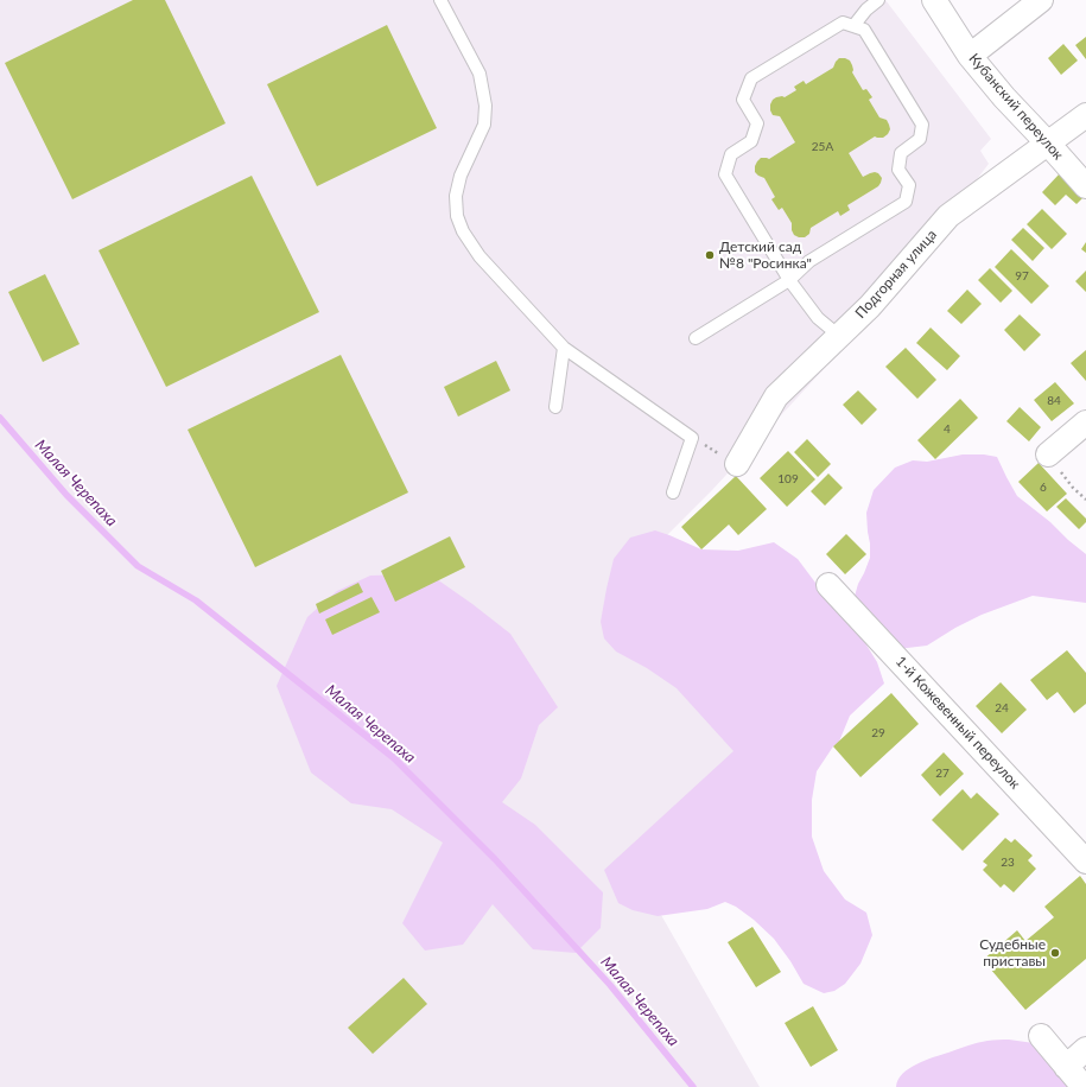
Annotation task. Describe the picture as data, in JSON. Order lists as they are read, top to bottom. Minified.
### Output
{"streets":{"street":["Кубанский переулок","Подгорная улица","1-й Кожевенный переулок"]},"crossings":[["Кубанский переулок","Подгорная улица"]],"water":["Малая Черепаха"],"places":["Детский сад №8 \"Росинка\"","Судебные приставы"],"house_numbers":["25А","97","84","4","109","6","24","29","27","23"]}
